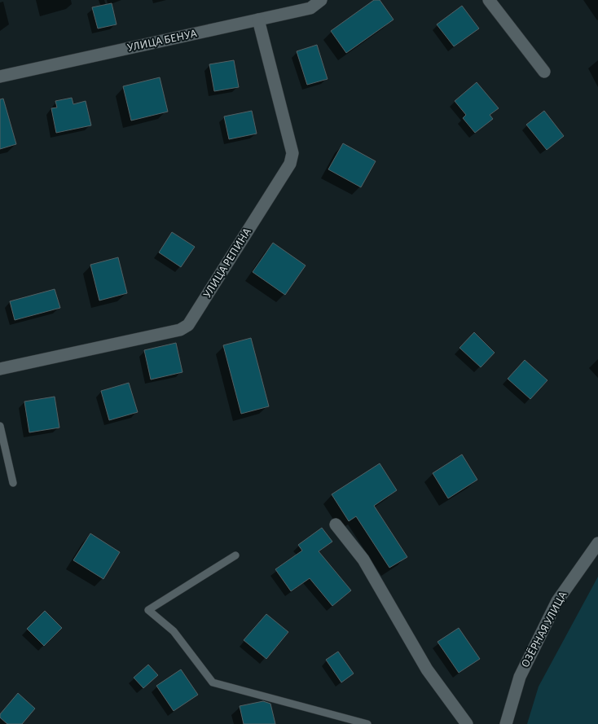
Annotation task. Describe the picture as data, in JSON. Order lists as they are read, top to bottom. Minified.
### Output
{"streets":{"street":["УЛИЦА БЕНУА","УЛИЦА РЕПИНА","ОЗЁРНАЯ УЛИЦА"]},"crossings":[["УЛИЦА БЕНУА","УЛИЦА РЕПИНА"]]}
